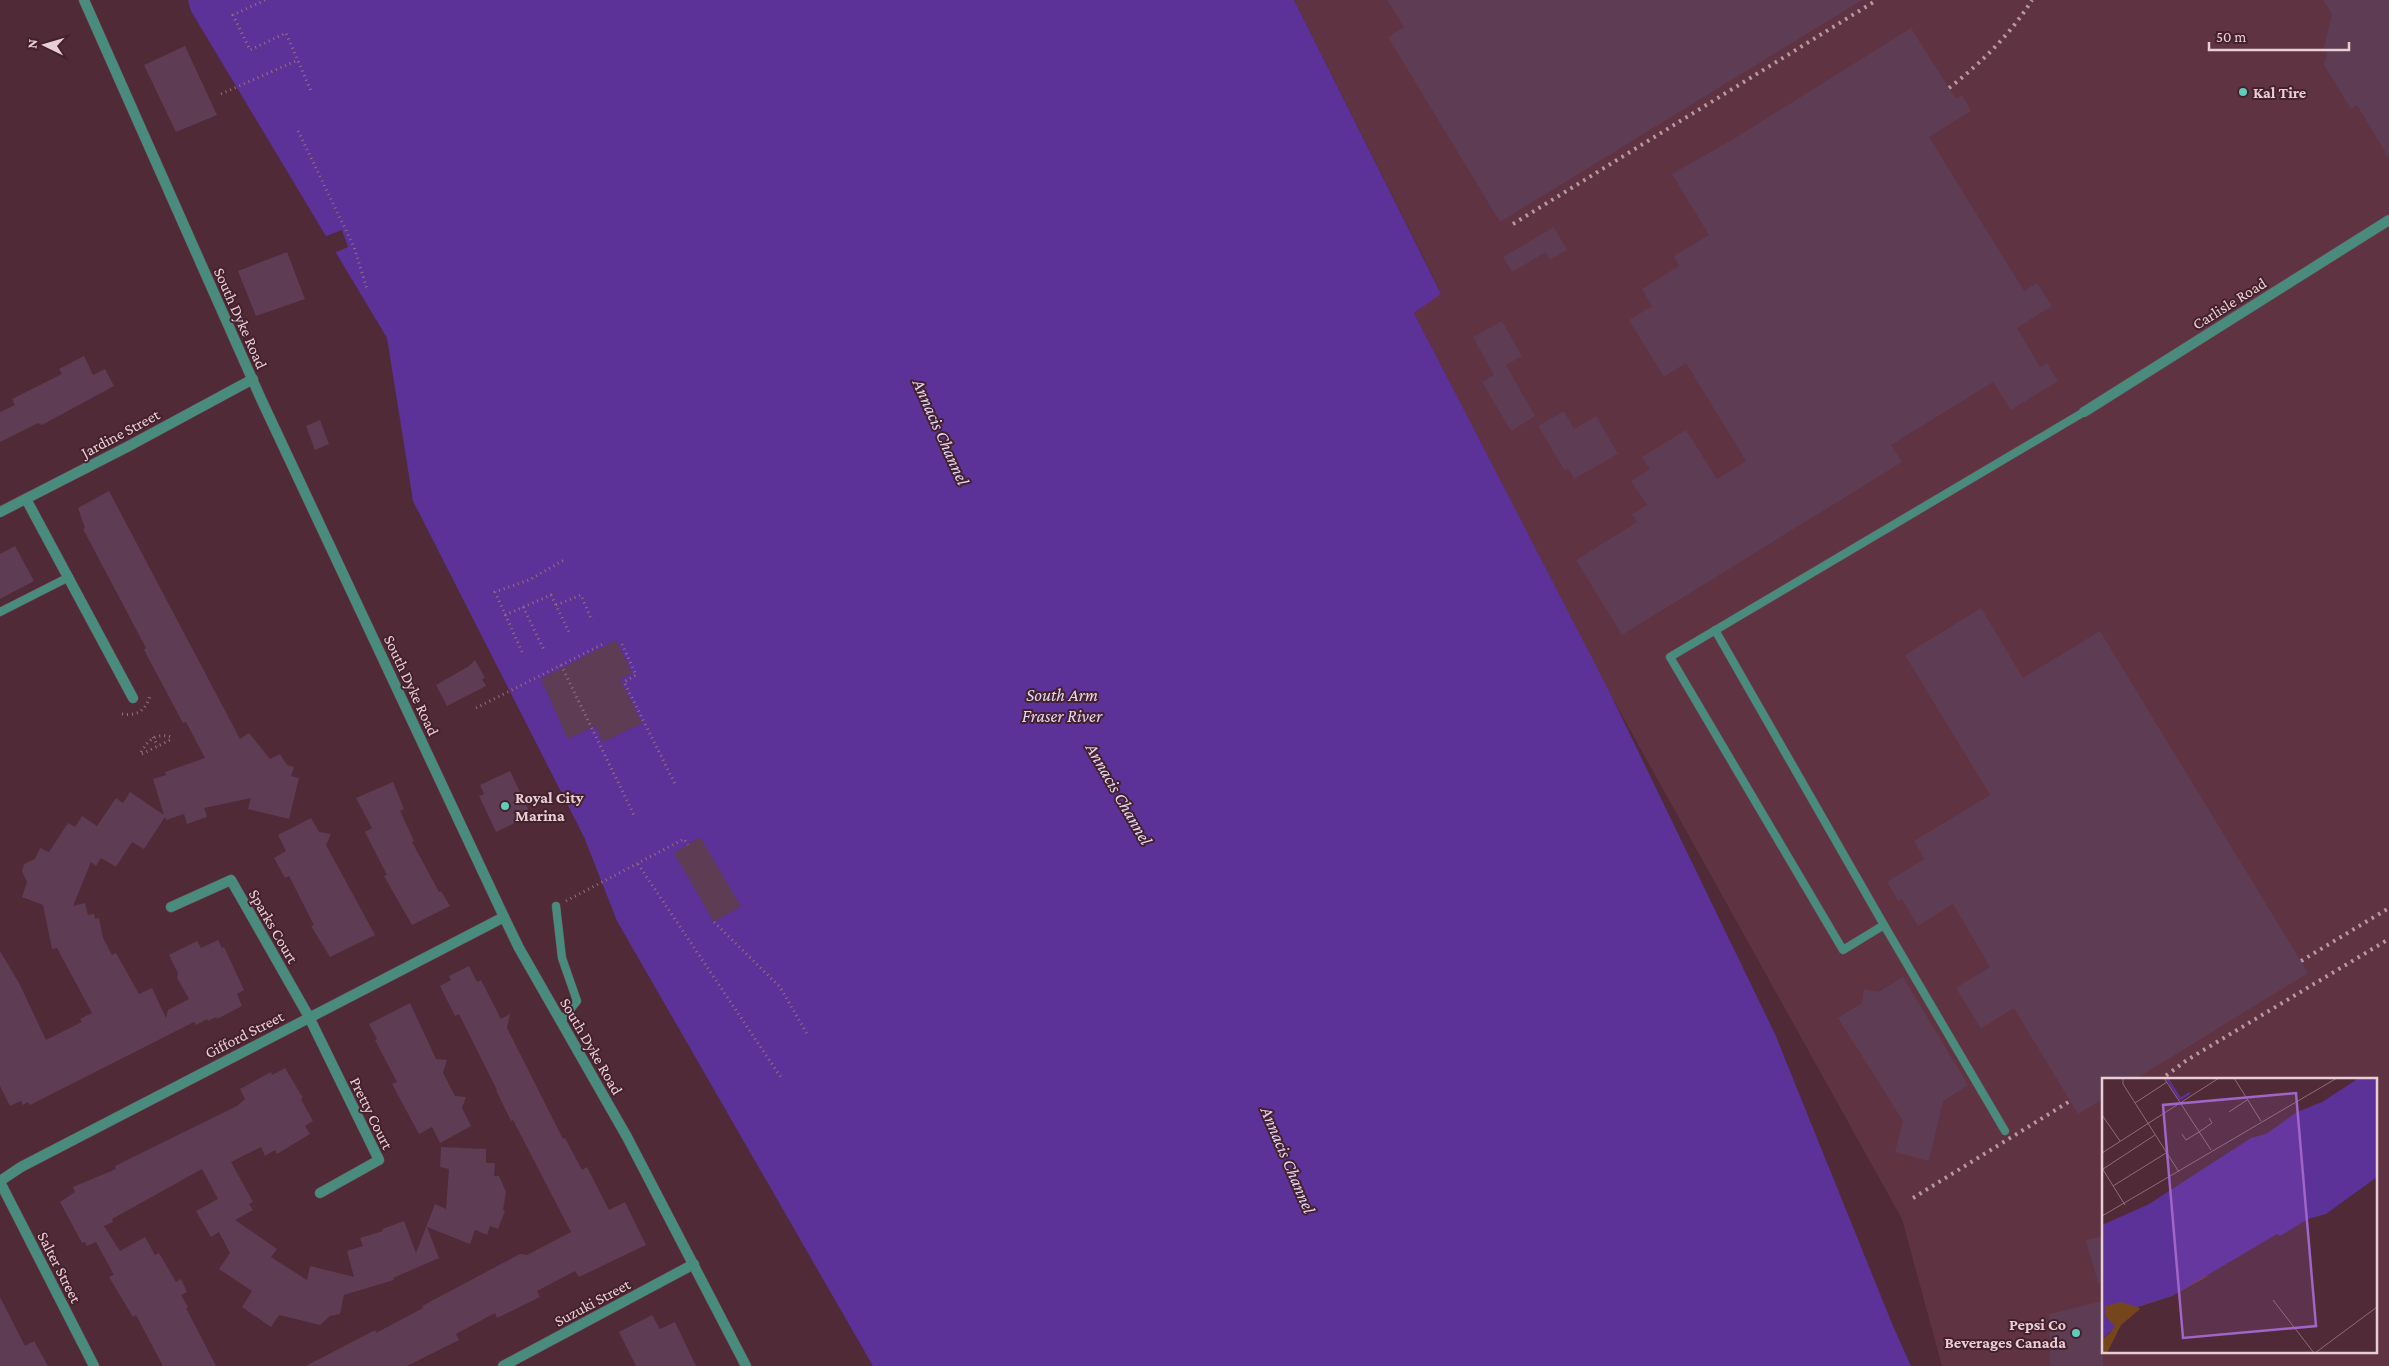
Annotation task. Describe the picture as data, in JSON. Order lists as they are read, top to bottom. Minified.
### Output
{"streets":{"street":["Carlisle Road","South Dyke Road","Jardine Street","Sparks Court","Gifford Street","Pretty Court","Salter Street","Suzuki Street"]},"crossings":[["South Dyke Road","Jardine Street"],["South Dyke Road","Gifford Street"],["South Dyke Road","Suzuki Street"],["Sparks Court","Gifford Street"],["Sparks Court","Pretty Court"],["Gifford Street","Pretty Court"],["Gifford Street","Salter Street"]],"water":["Annacis Channel","South Arm Fraser River"],"places":["Kal Tire","Royal City Marina","Pepsi Co Beverages Canada"],"scale_bar":"50 m","north":"left"}
